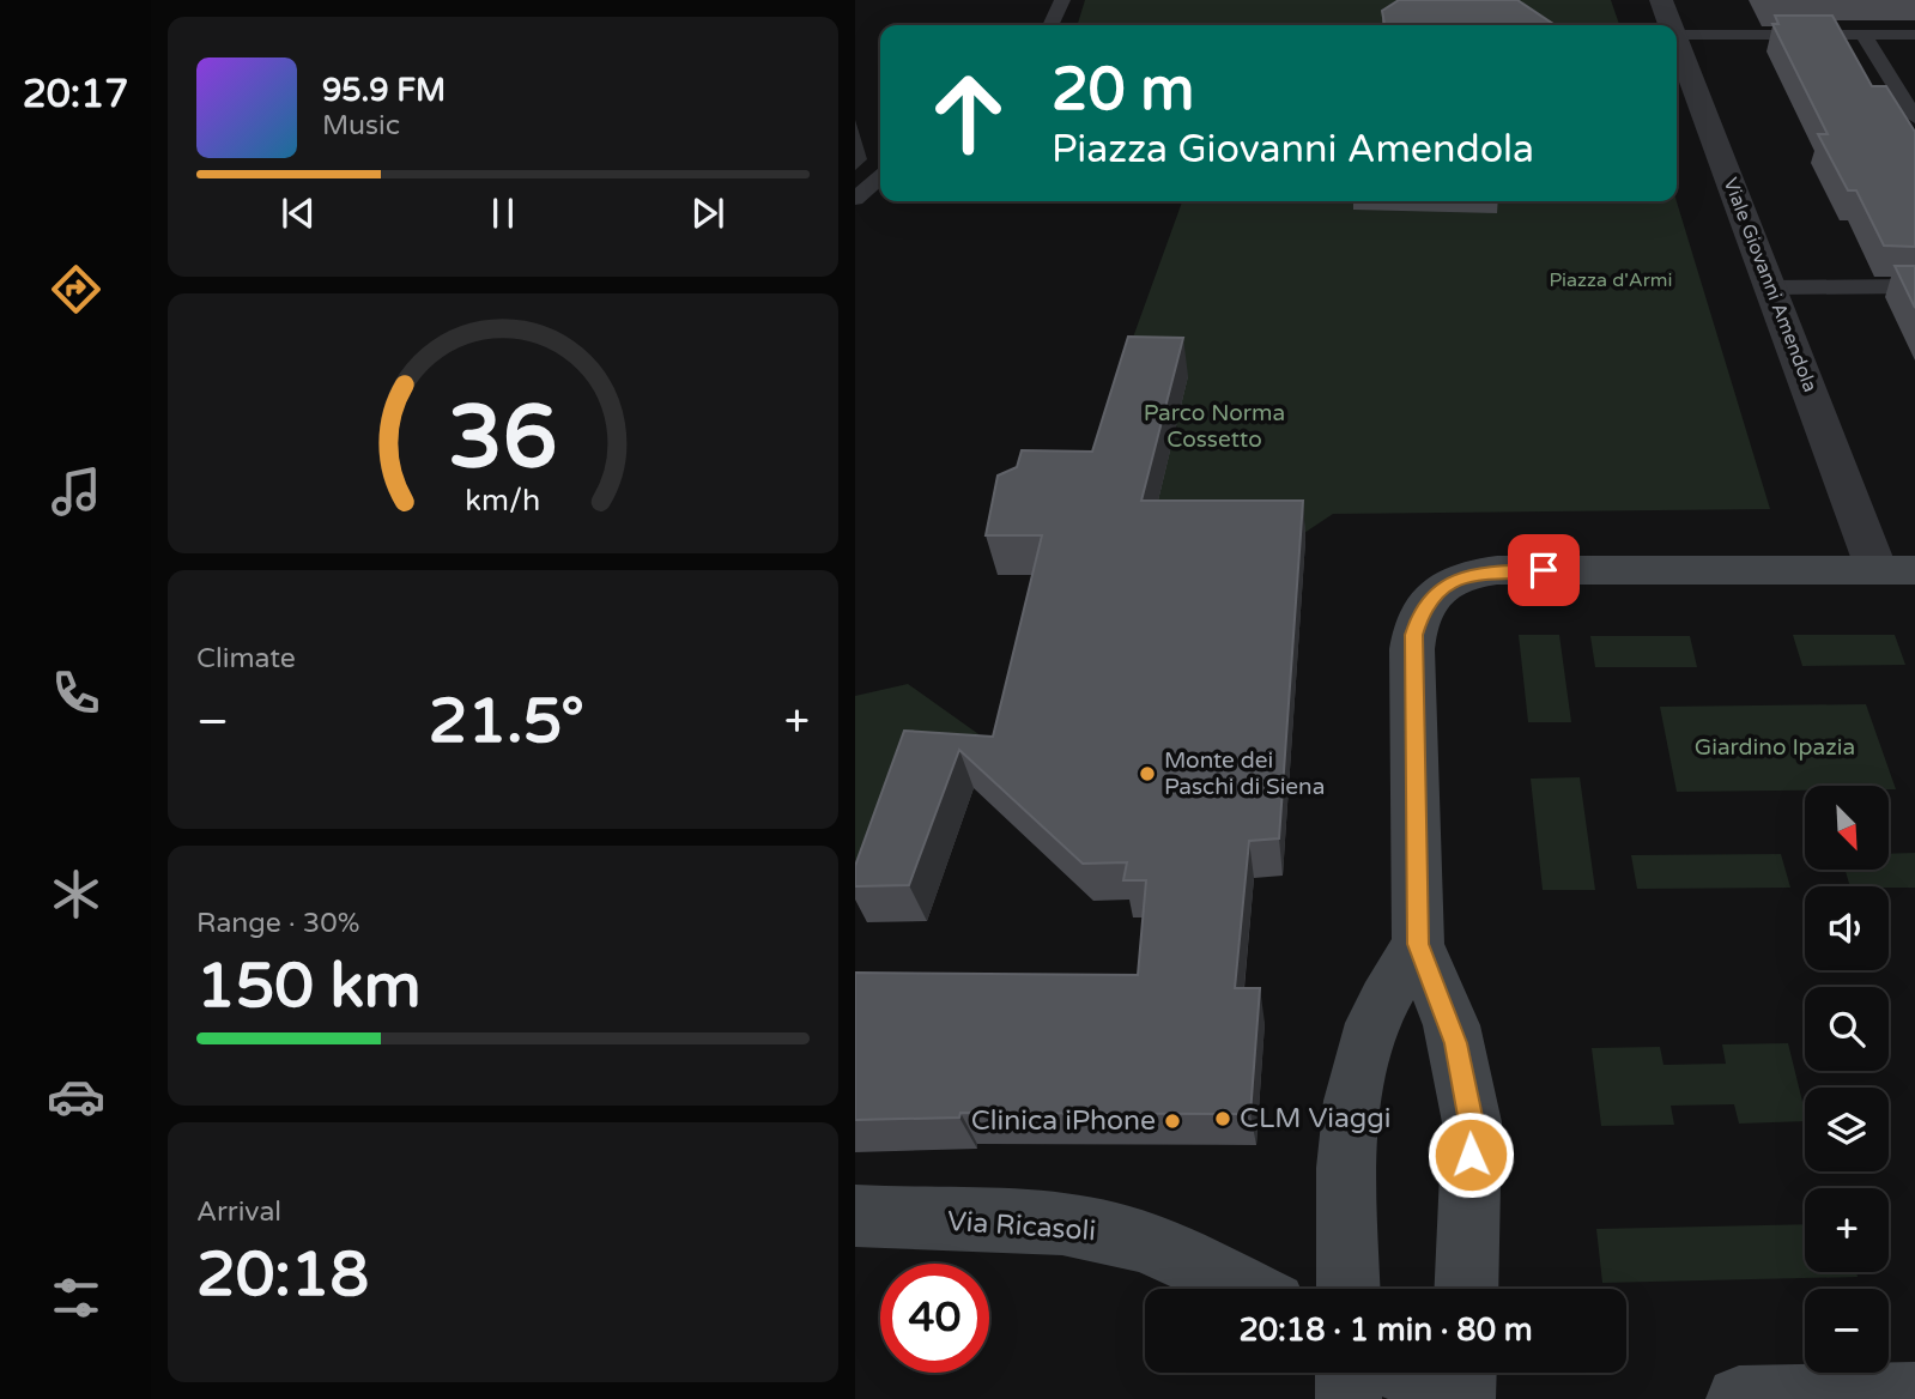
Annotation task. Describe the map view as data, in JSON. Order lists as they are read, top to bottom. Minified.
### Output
{"streets":{"street":["Viale Giovanni Amendola","Via Ricasoli"]},"parks":["Piazza d'Armi","Parco Norma Cossetto","Giardino Ipazia"],"places":["Monte dei Paschi di Siena","CLM Viaggi","Clinica iPhone"],"north":"bottom right","page":{"tabs":"20:17","turn":["20 m","Piazza Giovanni Amendola"],"song":["95.9 FM","Music"],"tile":["Climate",["Range · 30%","150 km"],["Arrival","20:18"]],"heat":["−","21.5°","+"],"map_buttons":["+","−"],"limit":"40","trip":"20:18 · 1 min · 80 m","gauge":["36","km/h"]}}
